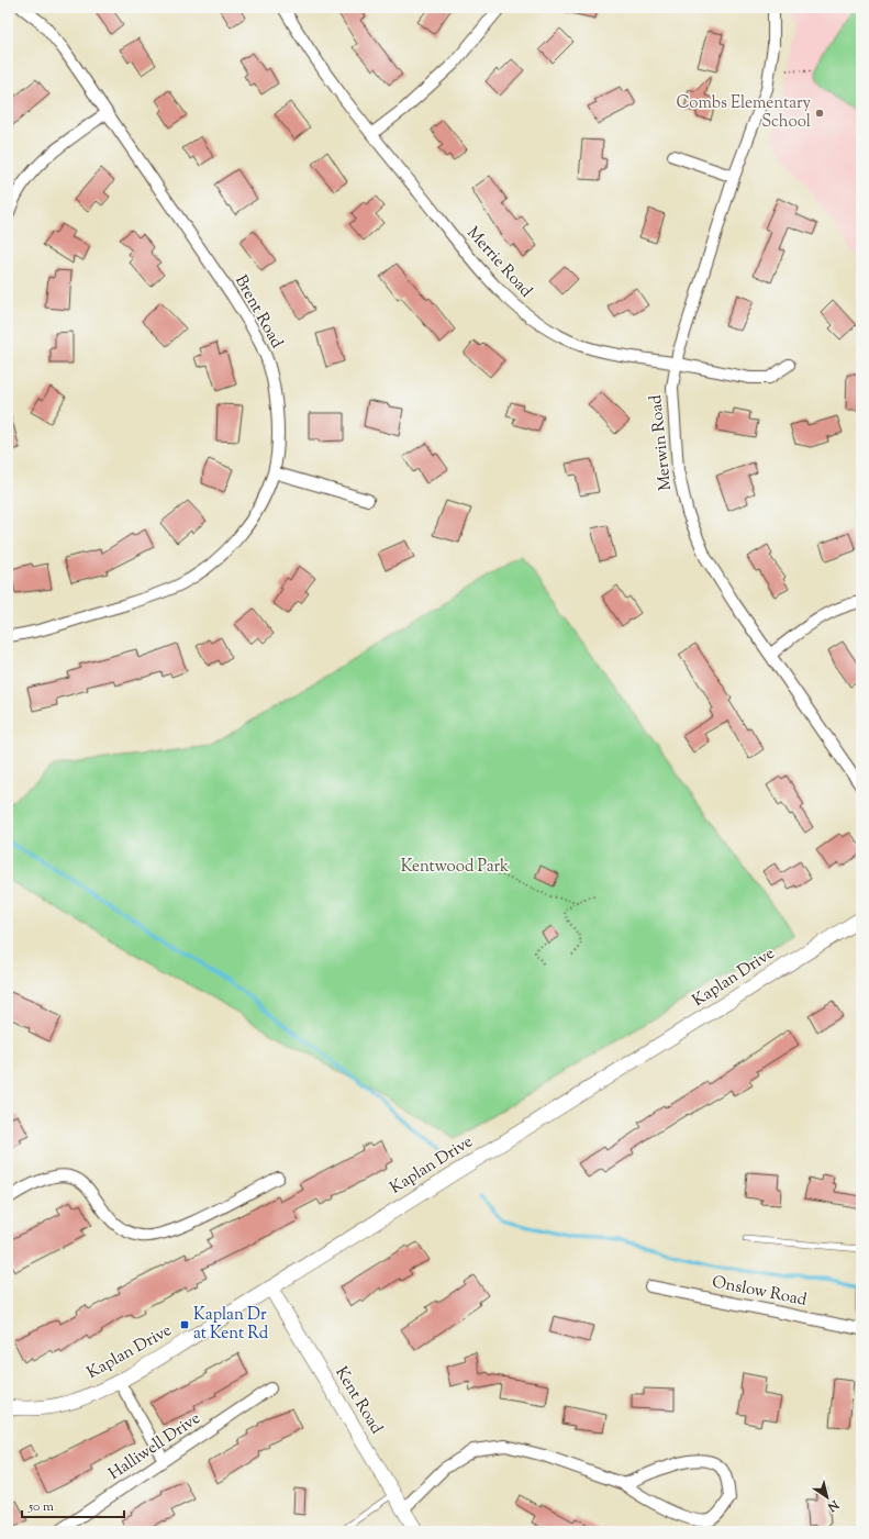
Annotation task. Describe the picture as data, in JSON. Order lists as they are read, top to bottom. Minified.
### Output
{"streets":{"street":["Merrie Road","Brent Road","Merwin Road","Kaplan Drive","Onslow Road","Kent Road","Halliwell Drive"]},"crossings":[["Merrie Road","Merwin Road"],["Kaplan Drive","Kent Road"]],"parks":["Kentwood Park"],"places":{"other":["Combs Elementary School"],"transit":["Kaplan Dr at Kent Rd"]},"scale_bar":"50 m","north":"bottom right"}
